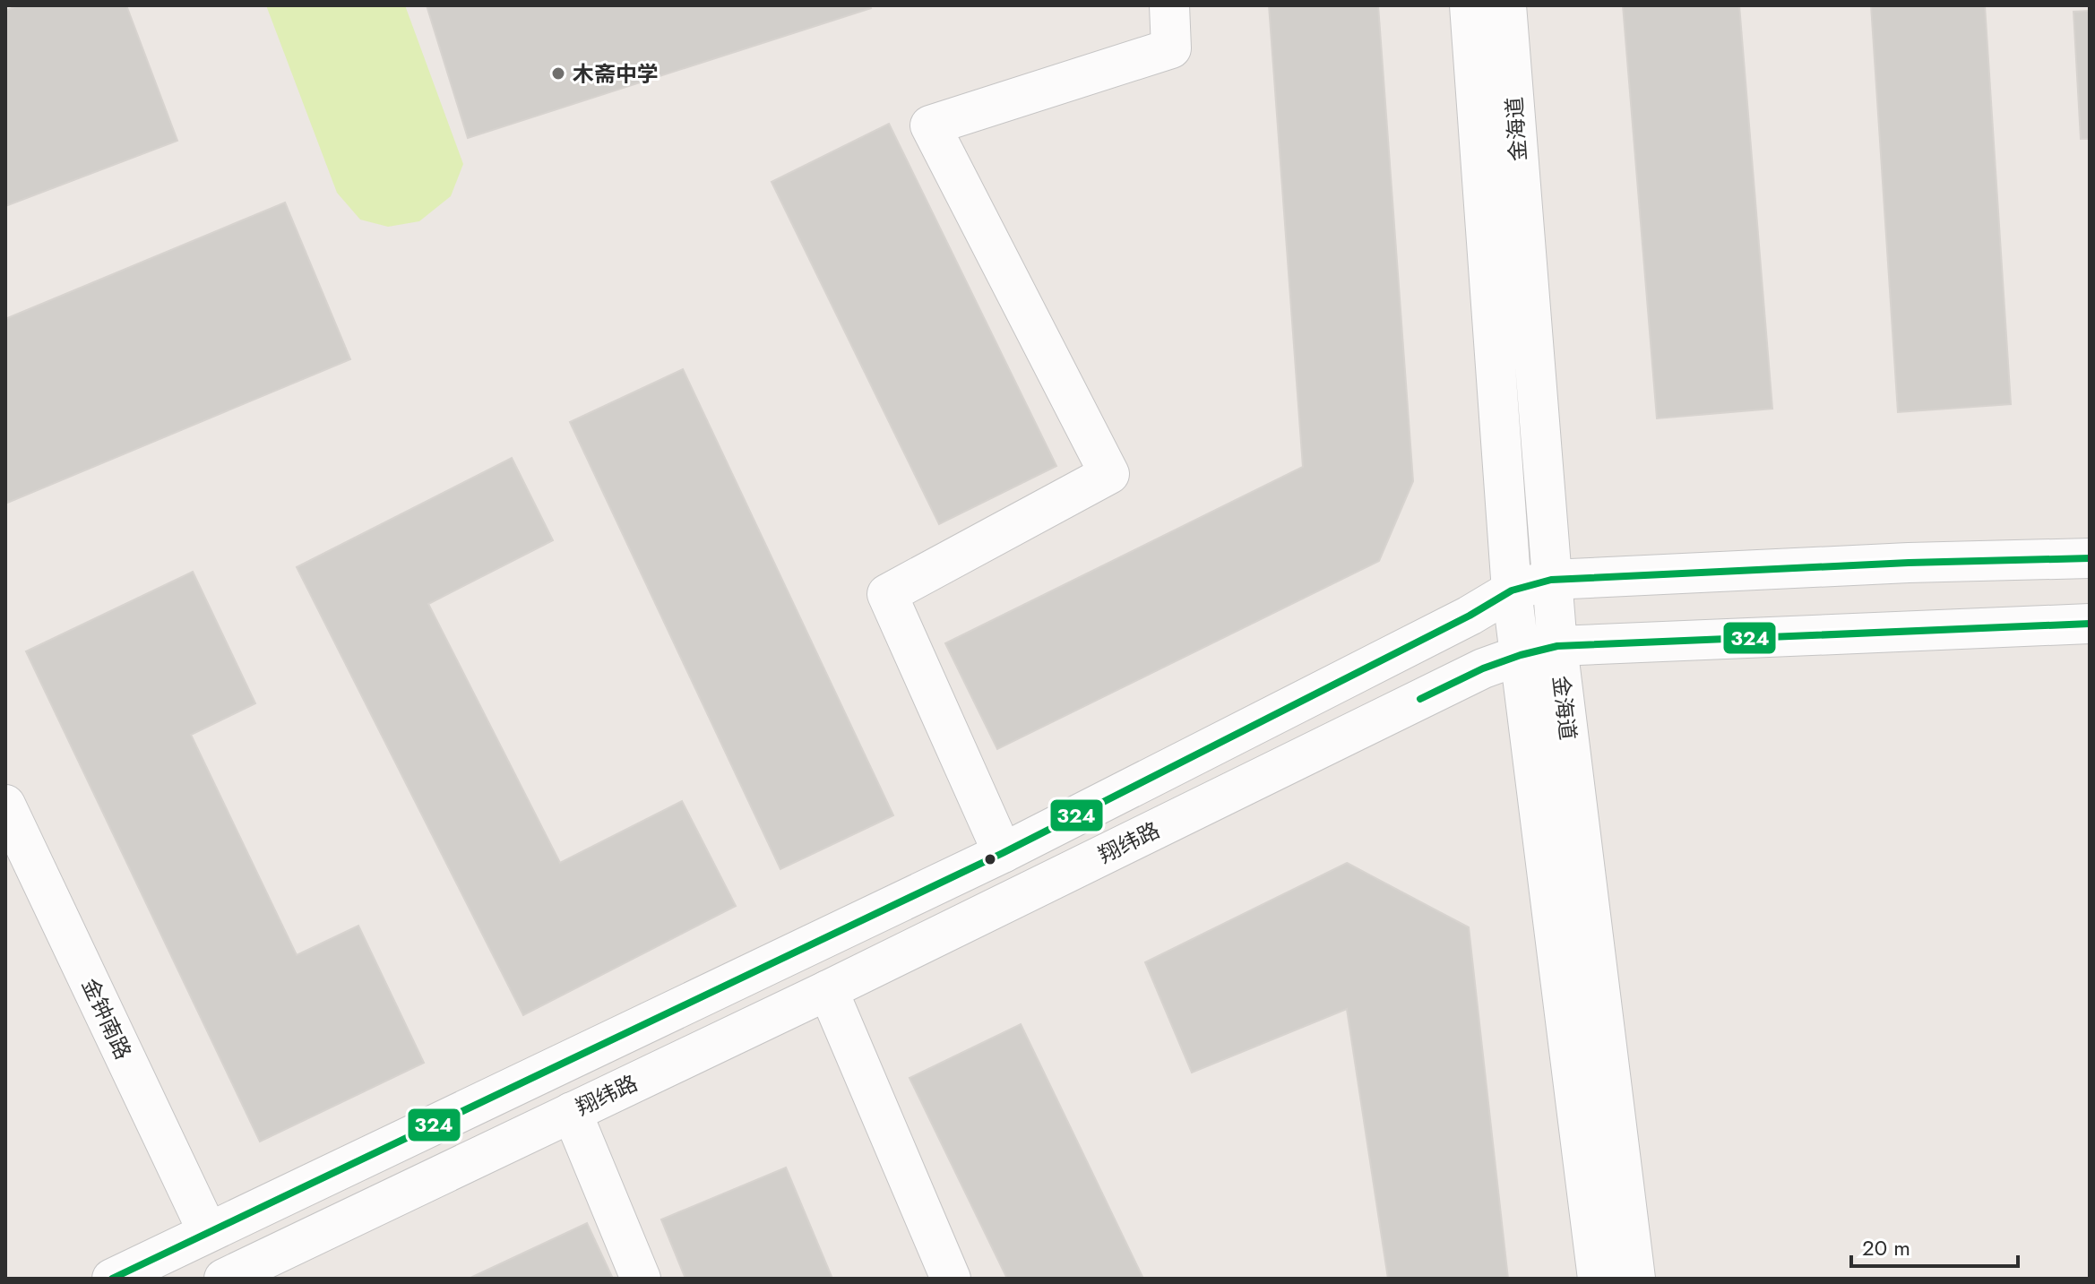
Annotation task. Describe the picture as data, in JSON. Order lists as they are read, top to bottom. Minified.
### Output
{"streets":{"street":["金海道","翔纬路","金钟南路"]},"crossings":[["金海道","翔纬路"]],"places":["木斋中学"],"lines":["transit line 324"],"scale_bar":"20 m"}
